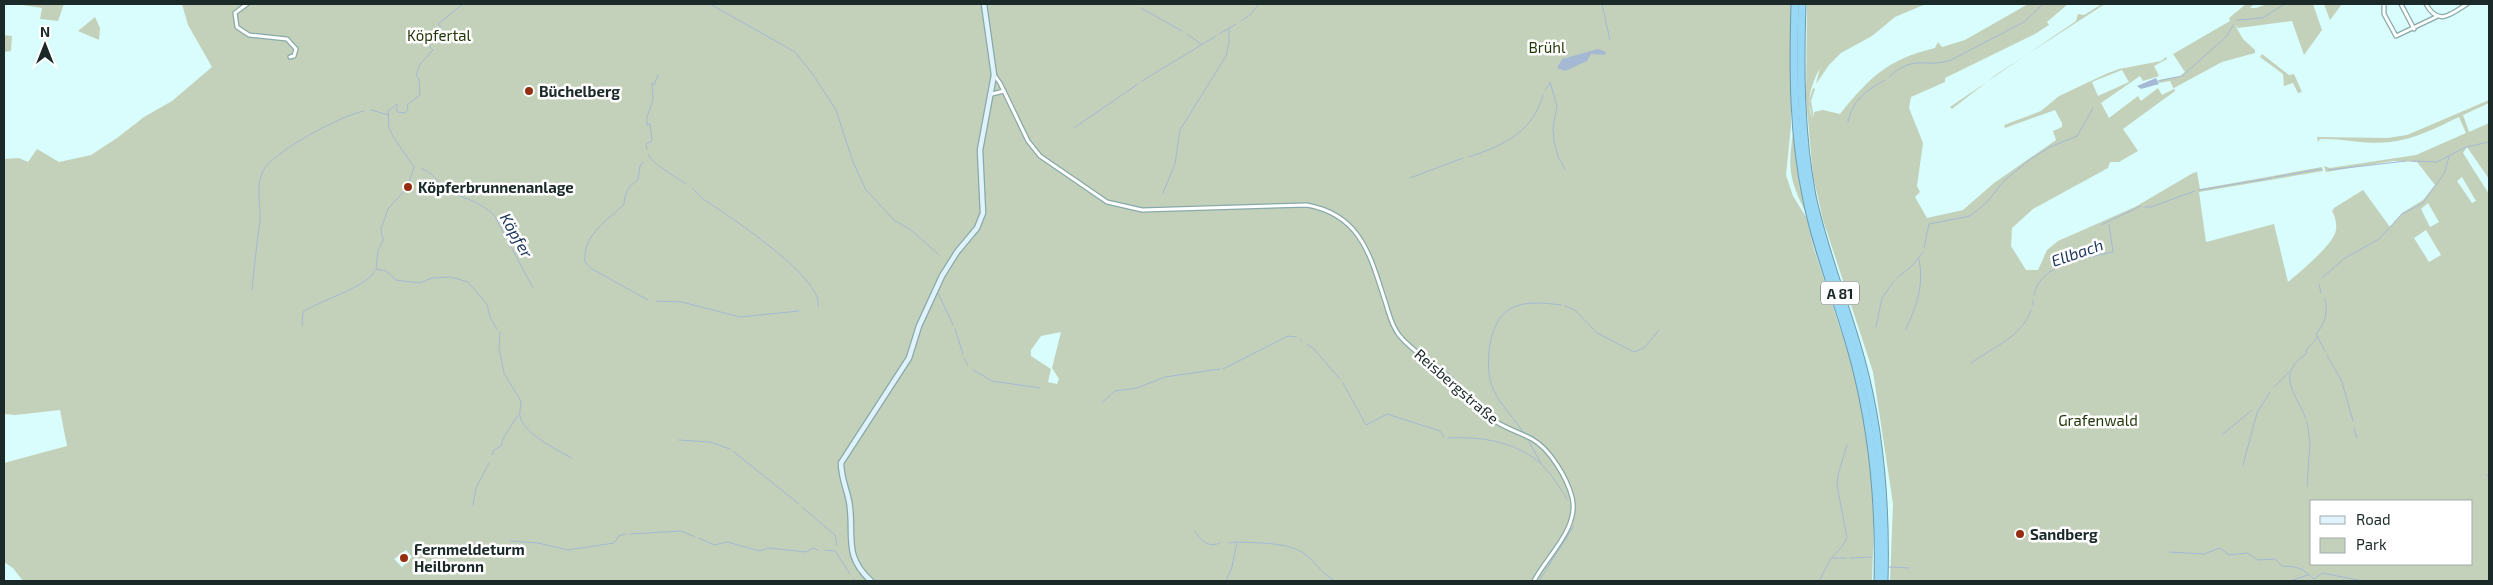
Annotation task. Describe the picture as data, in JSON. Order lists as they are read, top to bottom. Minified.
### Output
{"streets":{"highway":["A 81"],"street":["Reisbergstraße"]},"water":["Köpfer","Ellbach"],"parks":["Köpfertal","Brühl","Grafenwald"],"places":["Büchelberg","Köpferbrunnenanlage","Sandberg","Fernmeldeturm Heilbronn"],"legend":["Road","Park"],"north":"top"}
